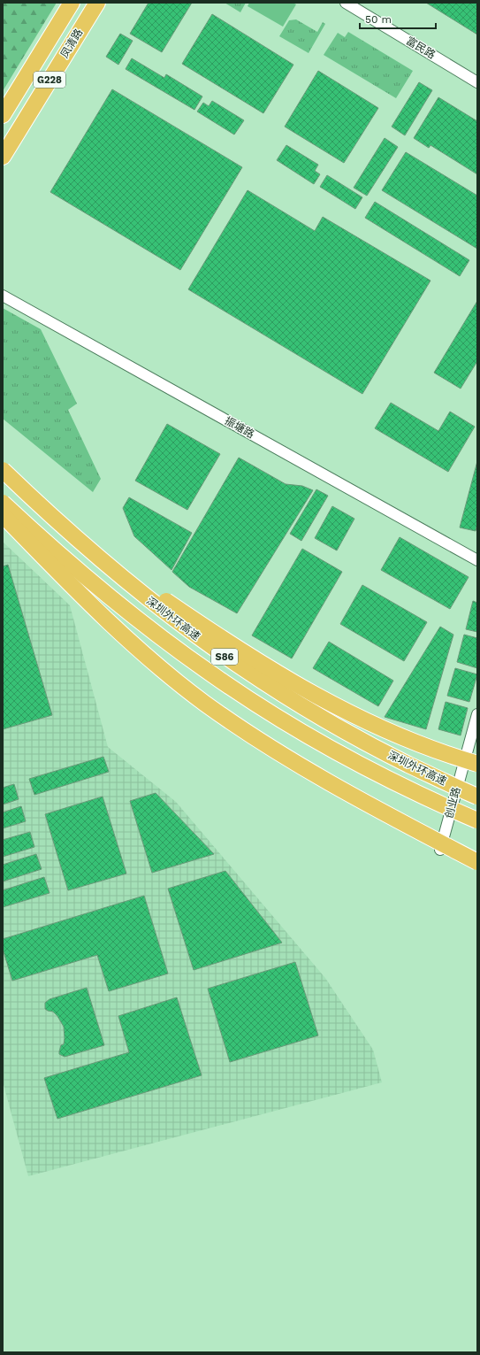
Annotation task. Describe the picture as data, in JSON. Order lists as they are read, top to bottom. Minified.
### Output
{"streets":{"highway":["凤清路","G228","深圳外环高速","S86"],"street":["富民路","振塘路","创业路"]},"scale_bar":"50 m"}
